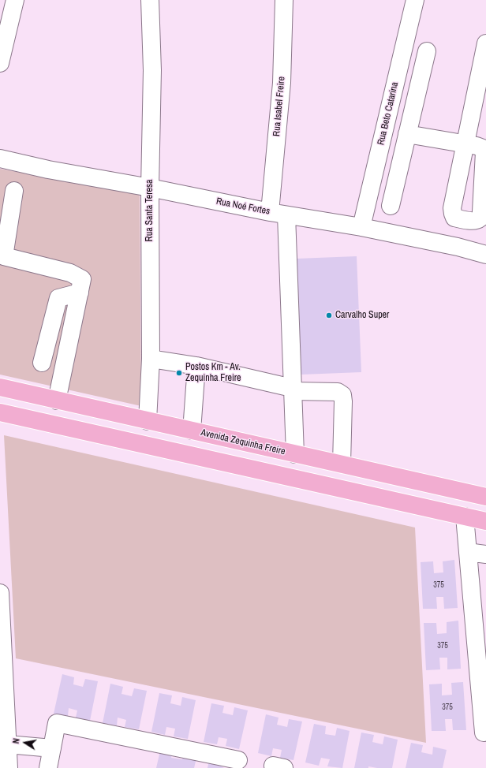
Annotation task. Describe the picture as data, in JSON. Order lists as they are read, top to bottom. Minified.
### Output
{"streets":{"main road":["Avenida Zequinha Freire"],"street":["Rua Isabel Freire","Rua Beto Catarina","Rua Noé Fortes","Rua Santa Teresa"]},"crossings":[["Rua Isabel Freire","Rua Noé Fortes"],["Rua Beto Catarina","Rua Noé Fortes"],["Rua Noé Fortes","Rua Santa Teresa"],["Rua Santa Teresa","Avenida Zequinha Freire"]],"places":["Carvalho Super","Postos Km - Av. Zequinha Freire"],"house_numbers":["375","375","375"],"north":"left"}
